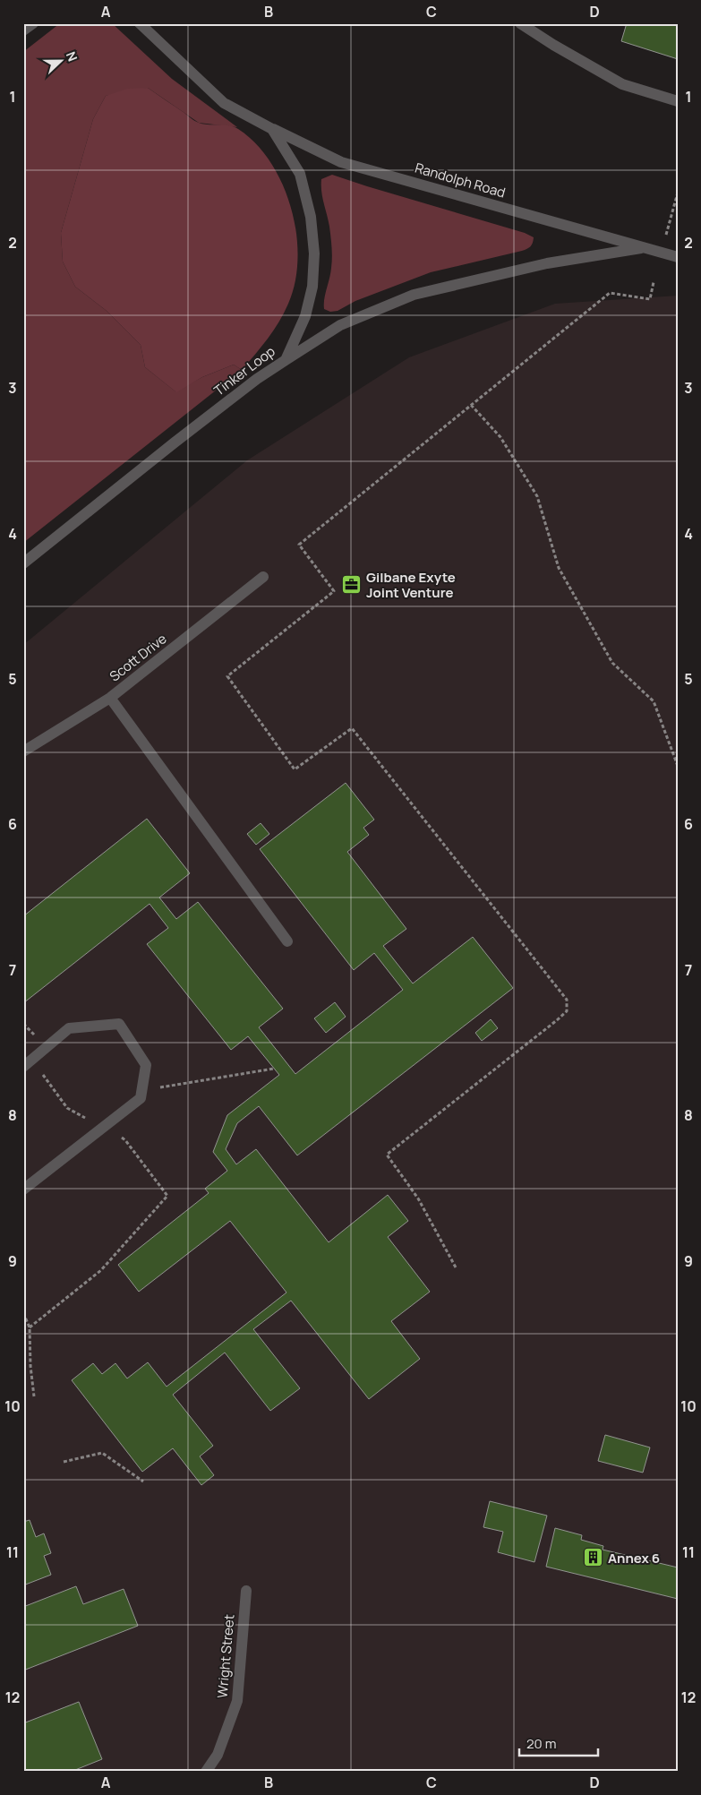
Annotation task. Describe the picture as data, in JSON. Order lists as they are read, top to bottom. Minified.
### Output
{"streets":{"street":["Randolph Road","Tinker Loop","Scott Drive","Wright Street"]},"crossings":[["Randolph Road","Tinker Loop"]],"places":{"office":["Gilbane Exyte Joint Venture"],"building":["Annex 6"]},"scale_bar":"20 m","north":"right","grid":{"columns":["A","B","C","D"],"rows":["1","2","3","4","5","6","7","8","9","10","11","12"]}}
